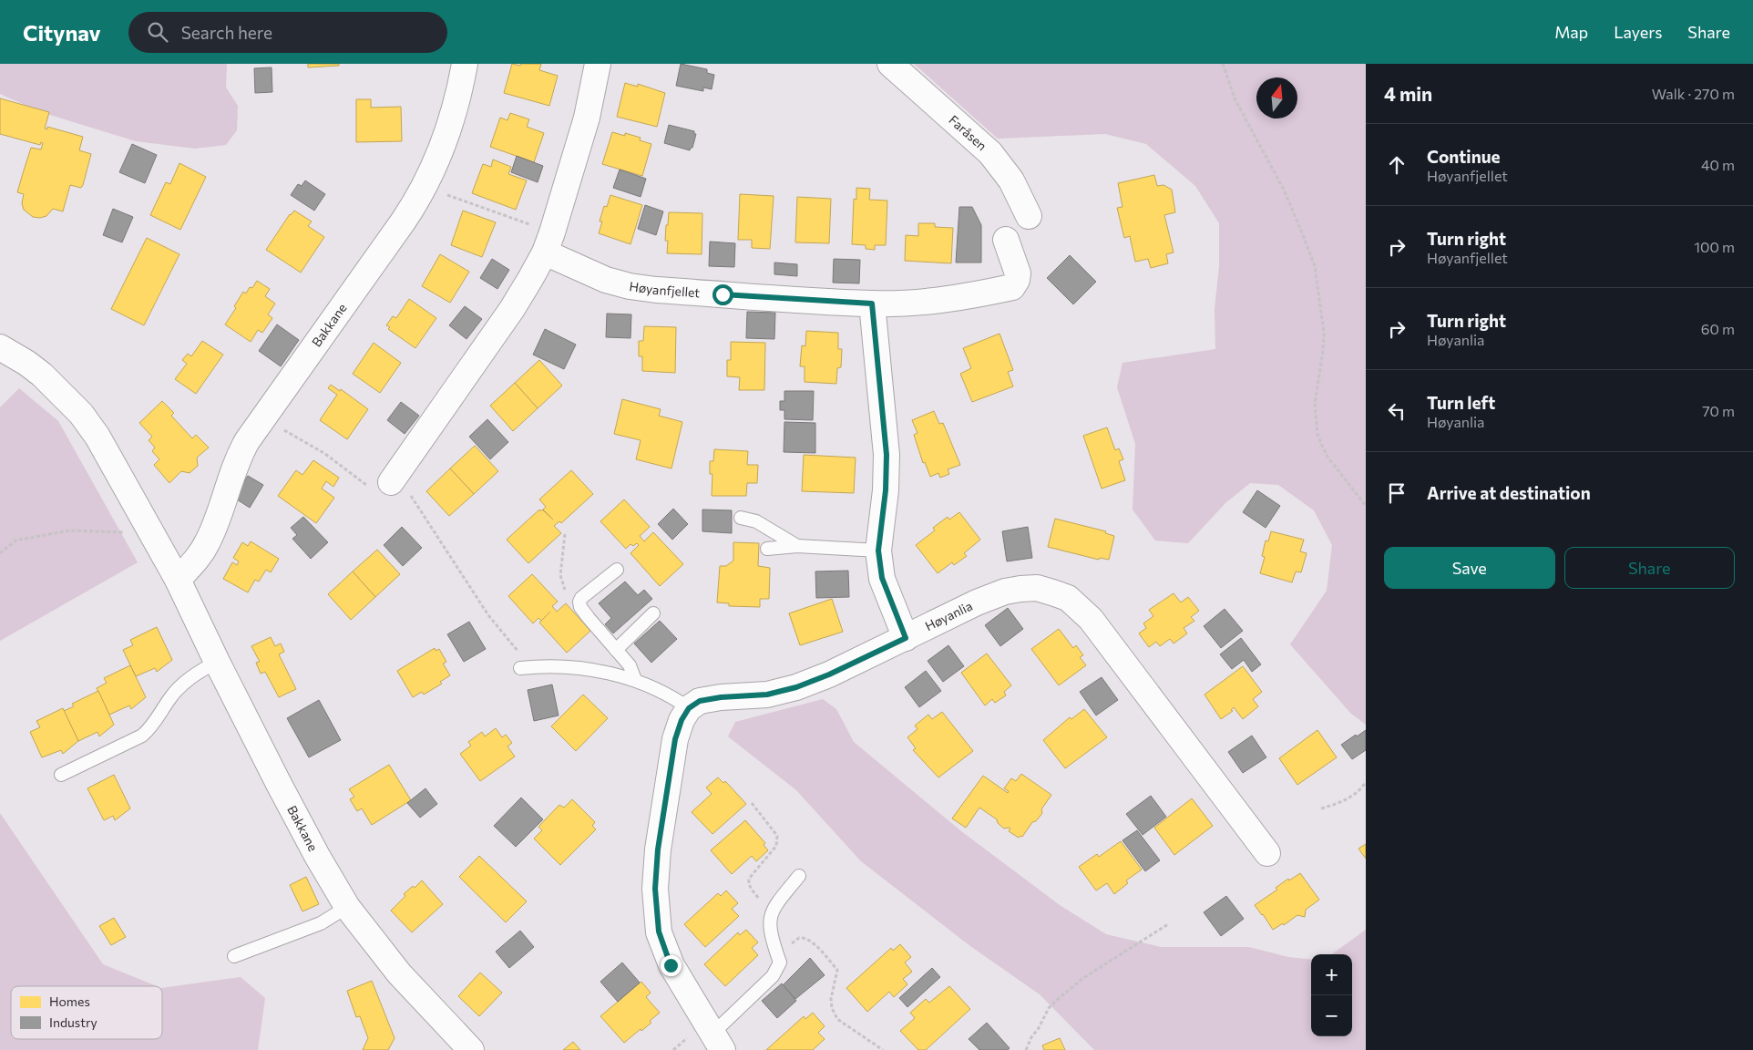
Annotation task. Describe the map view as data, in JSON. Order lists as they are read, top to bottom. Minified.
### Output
{"streets":{"street":["Faråsen","Høyanfjellet","Bakkane","Høyanlia"]},"legend":["Homes","Industry"],"north":"top","page":{"header":"Citynav","search":"Search here","nav":["Map","Layers","Share"],"heading":["4 min","Walk · 270 m"],"list":[["Continue","Høyanfjellet","40 m"],["Turn right","Høyanfjellet","100 m"],["Turn right","Høyanlia","60 m"],["Turn left","Høyanlia","70 m"],"Arrive at destination"],"buttons":["Save","Share"],"map_buttons":["+","−"]}}
